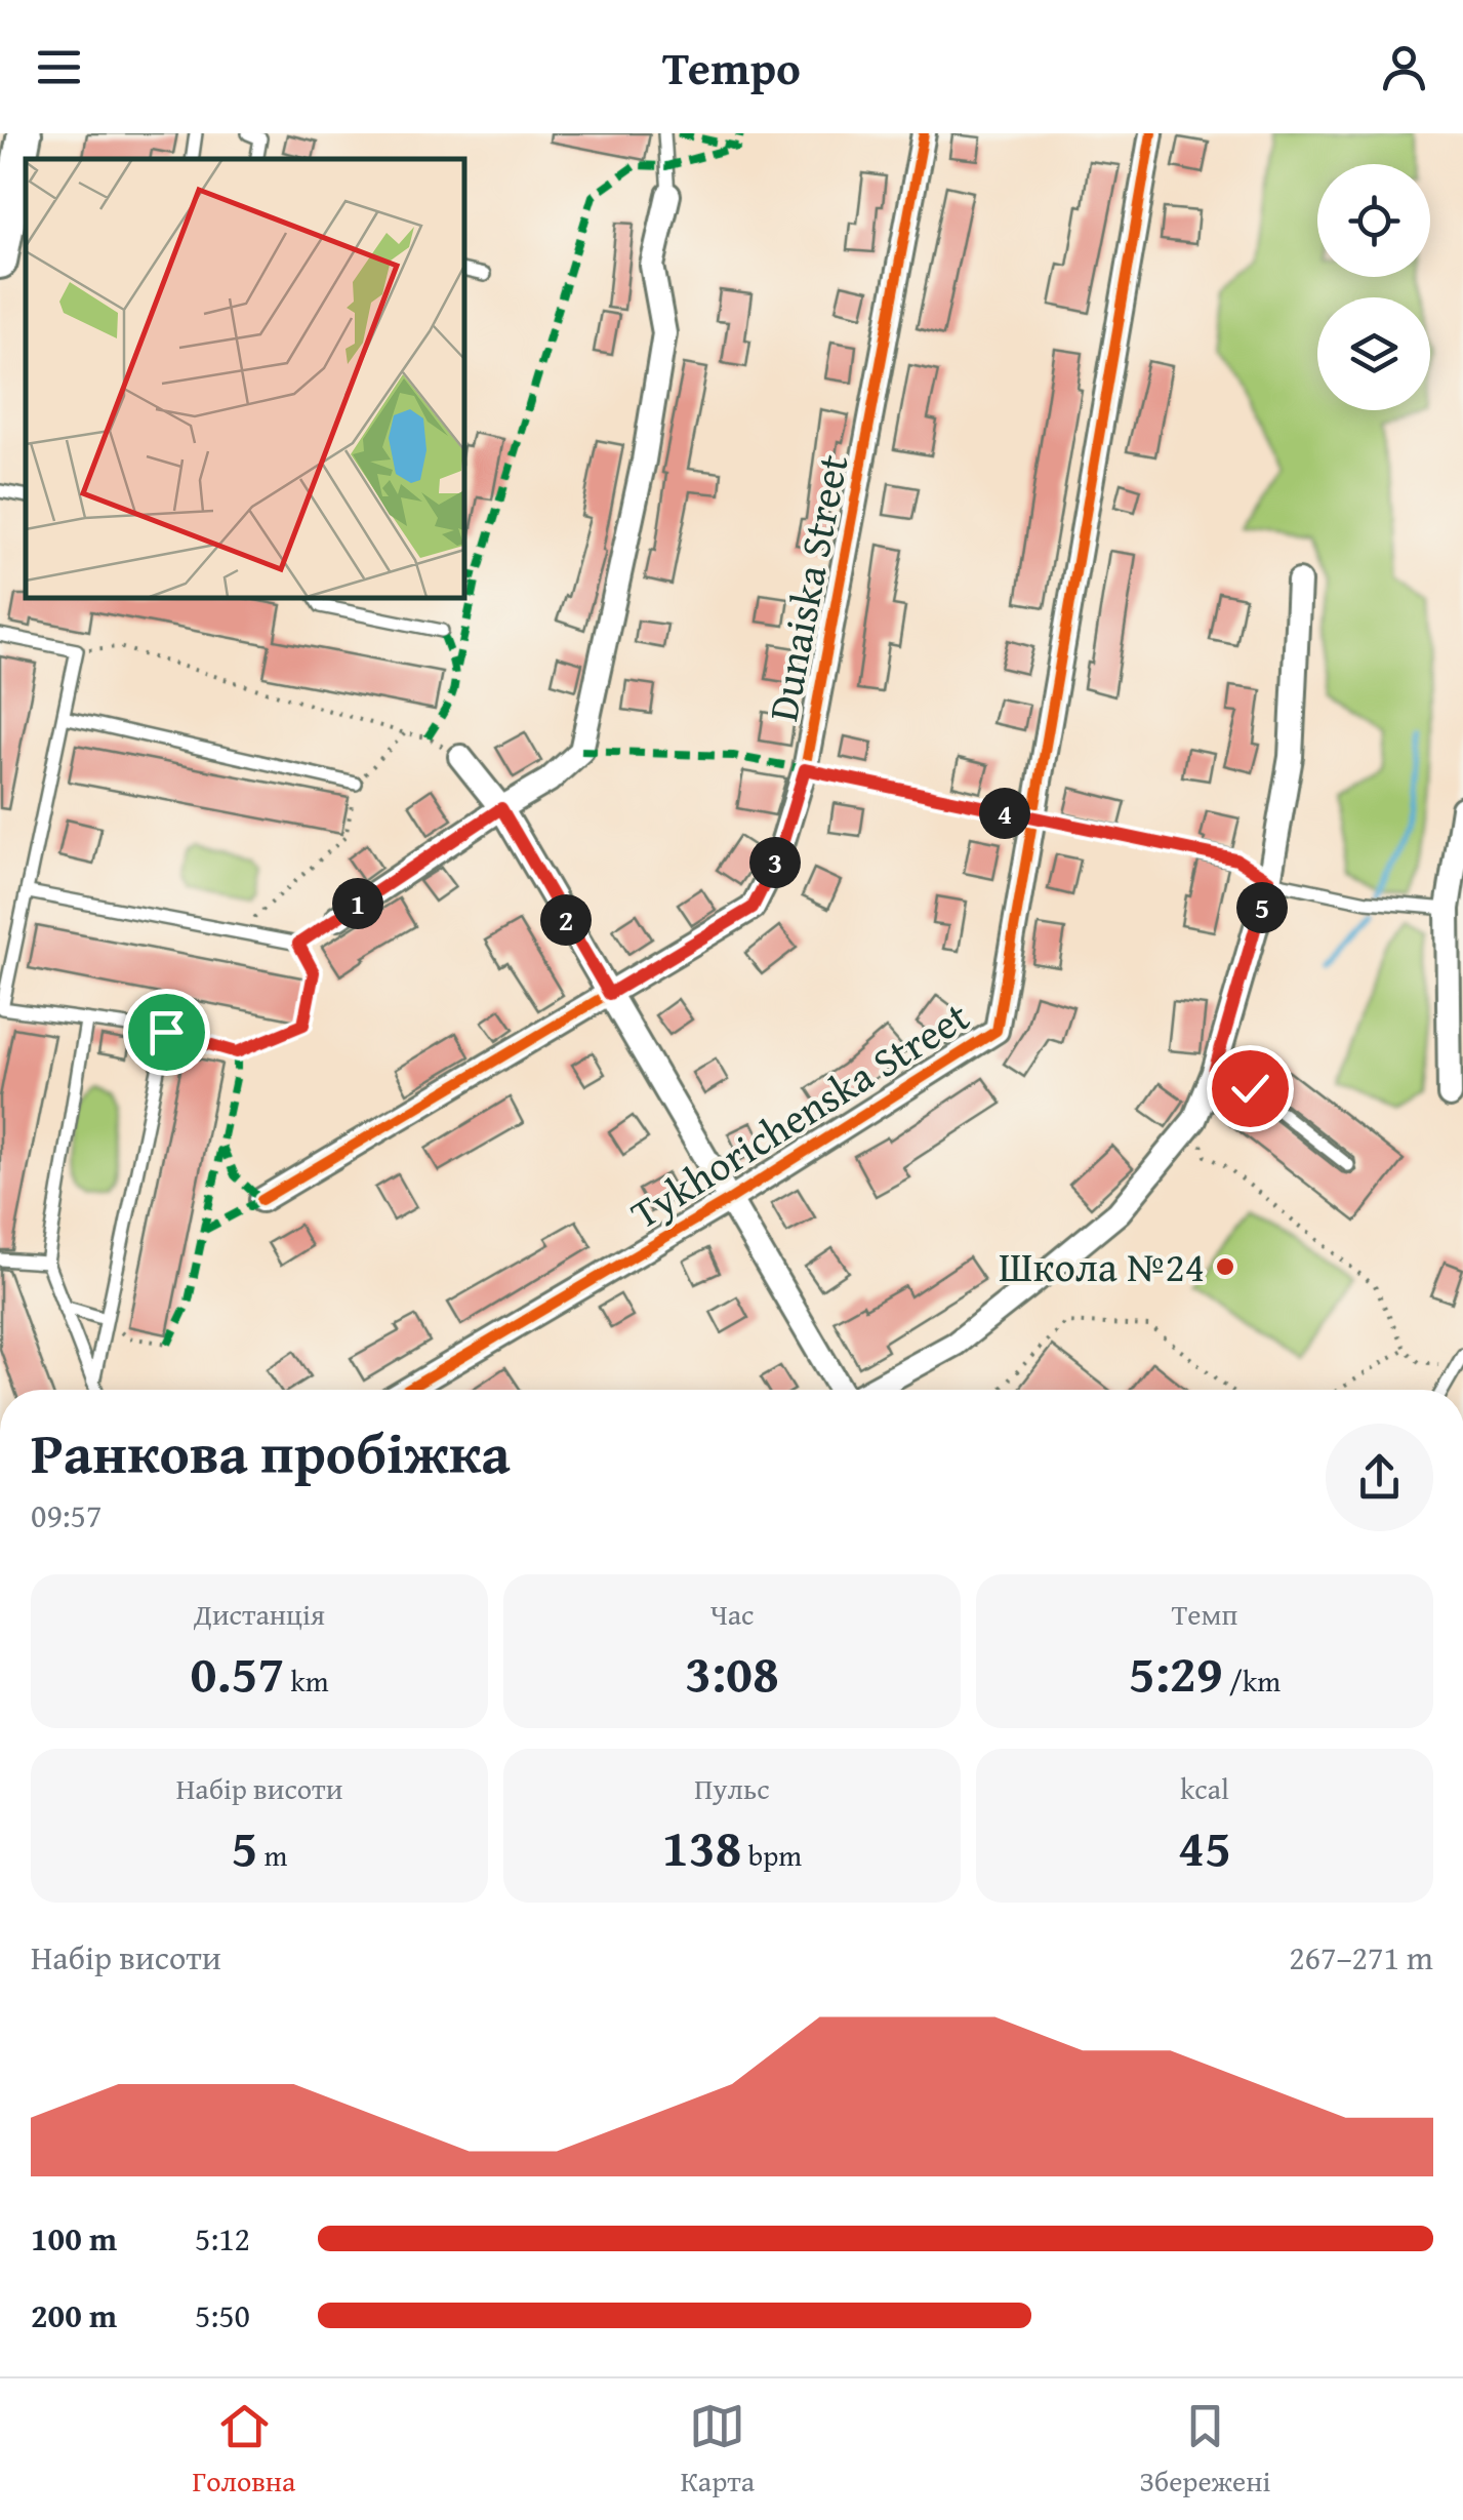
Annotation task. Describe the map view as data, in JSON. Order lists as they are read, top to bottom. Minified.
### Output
{"streets":{"street":["Dunaiska Street","Tykhorichenska Street"]},"places":["Школа №24"],"page":{"header":"Tempo","pins":["4","3","1","5","2"],"heading":["Ранкова пробіжка","09:57"],"stats":[["Дистанція","0.57 km"],["Час","3:08"],["Темп","5:29 /km"],["Набір висоти","5 m"],["Пульс","138 bpm"],["kcal","45"]],"chart":["Набір висоти","267–271 m"],"list":[{"name":"100 m","note":"5:12"},{"name":"200 m","note":"5:50"}],"tabs":["Головна","Карта","Збережені"]}}
